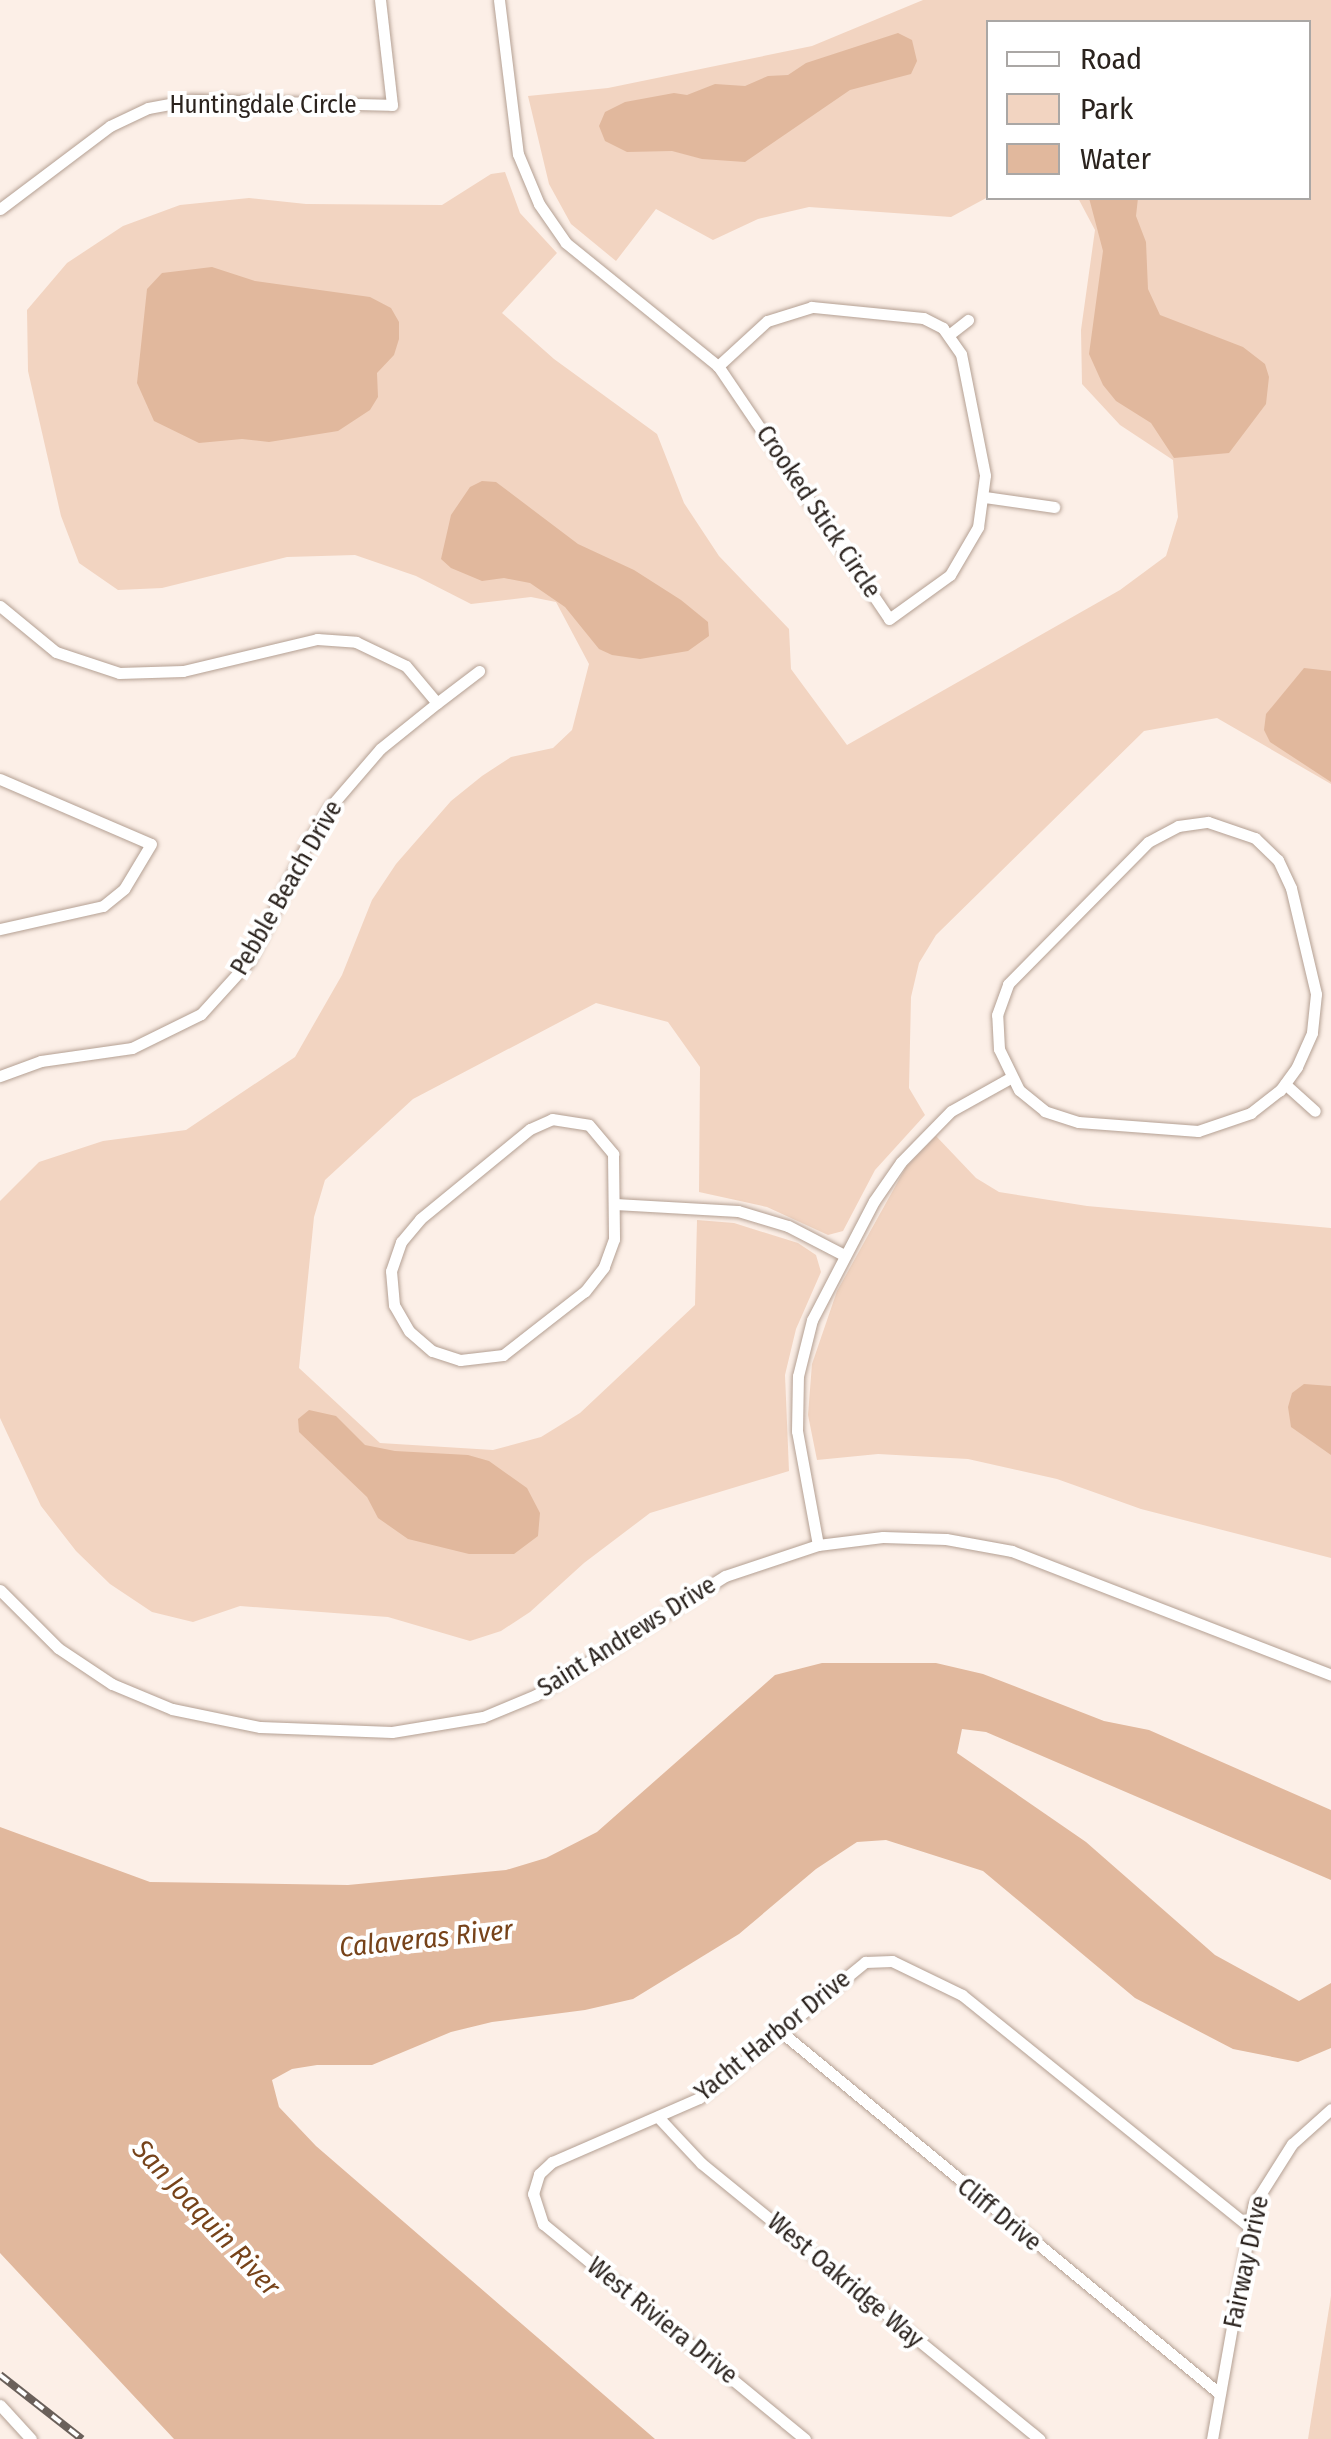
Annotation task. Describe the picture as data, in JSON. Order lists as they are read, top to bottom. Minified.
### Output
{"streets":{"street":["Huntingdale Circle","Crooked Stick Circle","Pebble Beach Drive","Saint Andrews Drive","Yacht Harbor Drive","Cliff Drive","Fairway Drive","West Oakridge Way","West Riviera Drive"]},"crossings":[["Yacht Harbor Drive","Cliff Drive"],["Yacht Harbor Drive","Fairway Drive"],["Yacht Harbor Drive","West Oakridge Way"],["Yacht Harbor Drive","West Riviera Drive"],["Cliff Drive","Fairway Drive"]],"water":["Calaveras River","San Joaquin River"],"legend":["Road","Park","Water"]}
